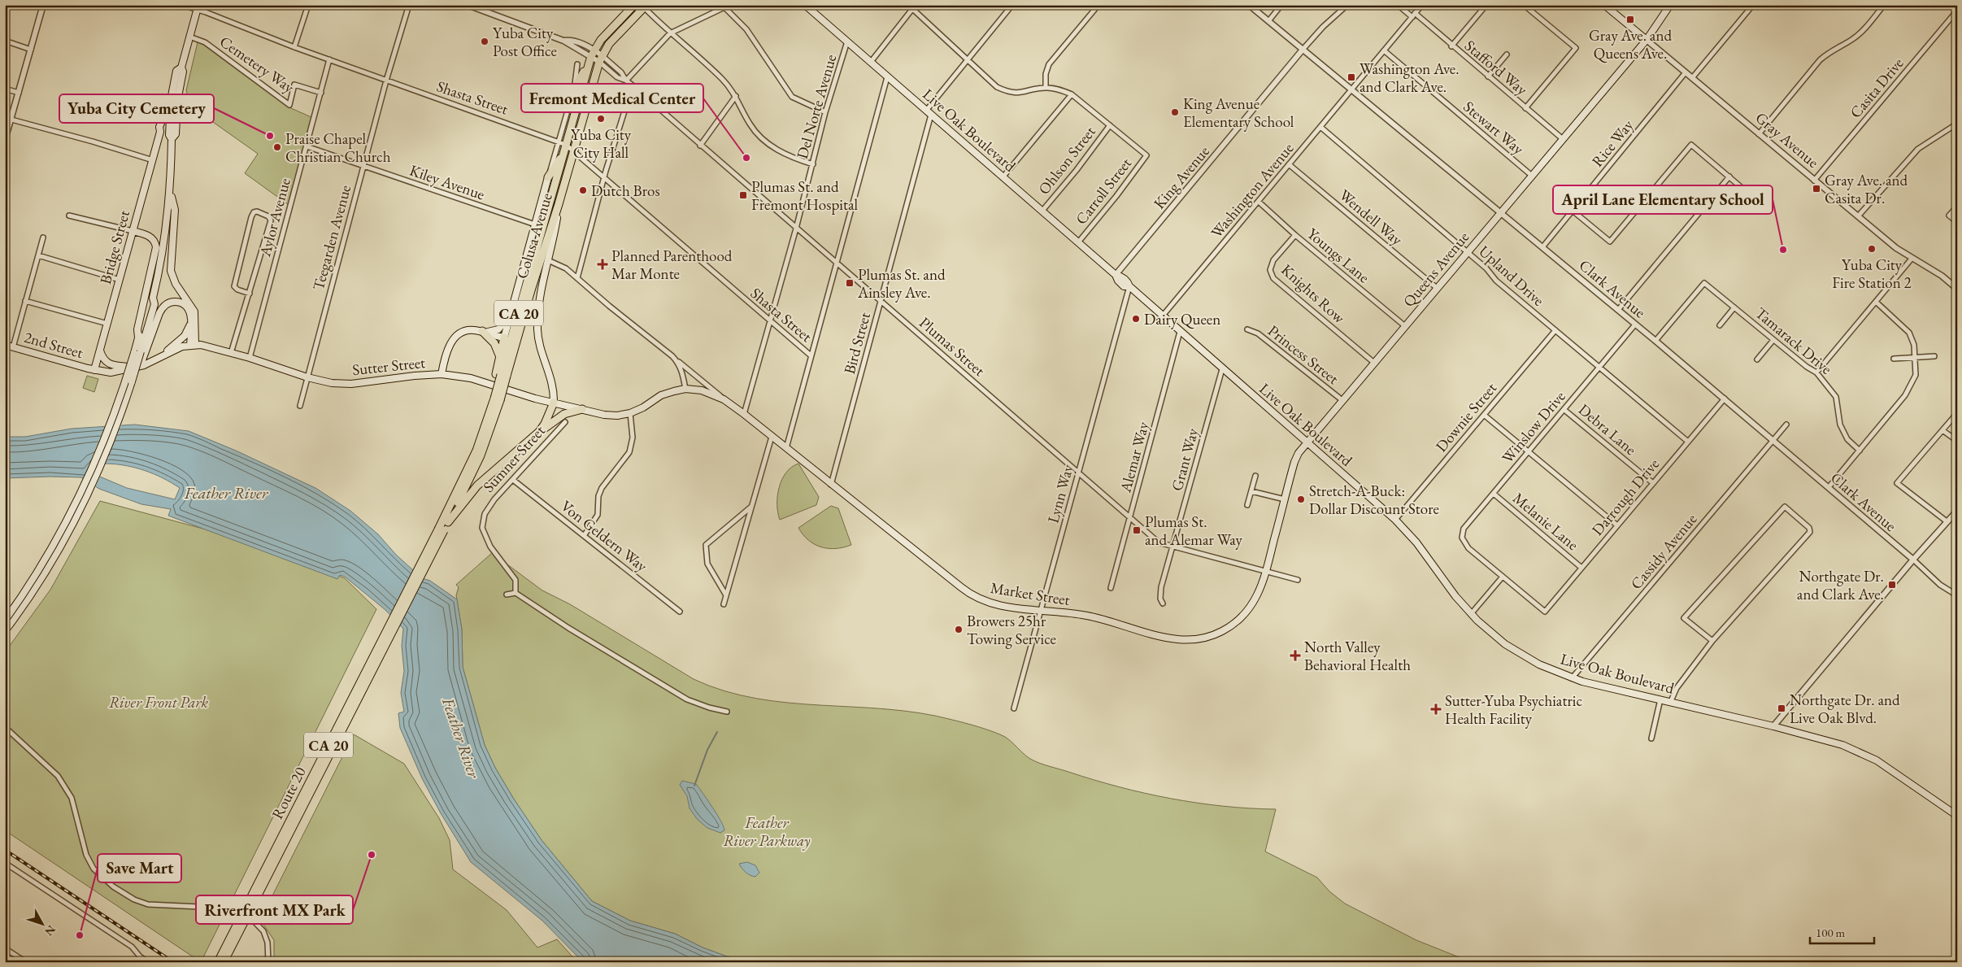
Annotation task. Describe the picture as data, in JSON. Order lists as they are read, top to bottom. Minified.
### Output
{"streets":{"highway":["Colusa Avenue","CA 20","Route 20"],"main road":["Live Oak Boulevard","Gray Avenue","Bridge Street","Queens Avenue","2nd Street","Sutter Street","Market Street"],"street":["Cemetery Way","Stafford Way","Casita Drive","Shasta Street","Del Norte Avenue","Stewart Way","Rice Way","Ohlson Street","King Avenue","Kiley Avenue","Washington Avenue","Carroll Street","Aylor Avenue","Wendell Way","Teegarden Avenue","Youngs Lane","Upland Drive","Clark Avenue","Knights Row","Tamarack Drive","Bird Street","Plumas Street","Princess Street","Downie Street","Winslow Drive","Debra Lane","Alemar Way","Sumner Street","Grant Way","Lynn Way","Darrough Drive","Melanie Lane","Von Geldern Way","Cassidy Avenue"]},"crossings":[["Cemetery Way","Aylor Avenue"],["Stafford Way","Washington Avenue"],["Stafford Way","Queens Avenue"],["Casita Drive","Gray Avenue"],["Shasta Street","Del Norte Avenue"],["Shasta Street","Aylor Avenue"],["Shasta Street","Colusa Avenue"],["Shasta Street","Teegarden Avenue"],["Del Norte Avenue","Live Oak Boulevard"],["Del Norte Avenue","Plumas Street"],["Del Norte Avenue","Market Street"],["Stewart Way","Washington Avenue"],["Stewart Way","Queens Avenue"],["Live Oak Boulevard","Ohlson Street"],["Live Oak Boulevard","King Avenue"],["Live Oak Boulevard","Washington Avenue"],["Live Oak Boulevard","Carroll Street"],["Live Oak Boulevard","Queens Avenue"],["Live Oak Boulevard","Bird Street"],["Live Oak Boulevard","Downie Street"],["Live Oak Boulevard","Alemar Way"],["Live Oak Boulevard","Grant Way"],["Live Oak Boulevard","Lynn Way"],["Live Oak Boulevard","Cassidy Avenue"],["Gray Avenue","Rice Way"],["Gray Avenue","Queens Avenue"],["Rice Way","Clark Avenue"],["Ohlson Street","Carroll Street"],["King Avenue","Clark Avenue"],["Kiley Avenue","Aylor Avenue"],["Kiley Avenue","Colusa Avenue"],["Kiley Avenue","Teegarden Avenue"],["Washington Avenue","Wendell Way"],["Washington Avenue","Youngs Lane"],["Washington Avenue","Upland Drive"],["Washington Avenue","Clark Avenue"],["Aylor Avenue","Sutter Street"],["Wendell Way","Queens Avenue"],["Colusa Avenue","Plumas Street"],["Colusa Avenue","Route 20"],["Teegarden Avenue","Sutter Street"],["Bridge Street","2nd Street"],["Bridge Street","Sutter Street"],["Youngs Lane","Queens Avenue"],["Youngs Lane","Knights Row"],["Queens Avenue","Upland Drive"],["Queens Avenue","Clark Avenue"],["Queens Avenue","Knights Row"],["Queens Avenue","Plumas Street"],["Queens Avenue","Princess Street"],["Queens Avenue","Market Street"],["Upland Drive","Downie Street"],["Upland Drive","Winslow Drive"],["Upland Drive","Darrough Drive"],["Clark Avenue","Tamarack Drive"],["Clark Avenue","Winslow Drive"],["Clark Avenue","Darrough Drive"],["Clark Avenue","Cassidy Avenue"],["Bird Street","Plumas Street"],["Bird Street","Market Street"],["2nd Street","Sutter Street"],["Plumas Street","Alemar Way"],["Plumas Street","Grant Way"],["Plumas Street","Lynn Way"],["Plumas Street","Market Street"],["Sutter Street","Market Street"],["Winslow Drive","Debra Lane"],["Winslow Drive","Darrough Drive"],["Winslow Drive","Melanie Lane"],["Debra Lane","Darrough Drive"],["Sumner Street","Von Geldern Way"],["Lynn Way","Market Street"],["Darrough Drive","Melanie Lane"]],"water":["Feather River"],"parks":["River Front Park","Feather River Parkway"],"places":{"transit":["Gray Ave. and Queens Ave.","Washington Ave. and Clark Ave.","Gray Ave. and Casita Dr.","Plumas St. and Fremont Hospital","Plumas St. and Ainsley Ave.","Plumas St. and Alemar Way","Northgate Dr. and Clark Ave.","Northgate Dr. and Live Oak Blvd."],"other":["Yuba City Post Office","King Avenue Elementary School","Yuba City City Hall","Yuba City Cemetery","Praise Chapel Christian Church","Fremont Medical Center","Dutch Bros","Yuba City Fire Station 2","April Lane Elementary School","Dairy Queen","Stretch-A-Buck: Dollar Discount Store","Browers 25hr Towing Service","Riverfront MX Park","Save Mart"],"health":["Planned Parenthood Mar Monte","North Valley Behavioral Health","Sutter-Yuba Psychiatric Health Facility"]},"scale_bar":"100 m","north":"bottom right"}
